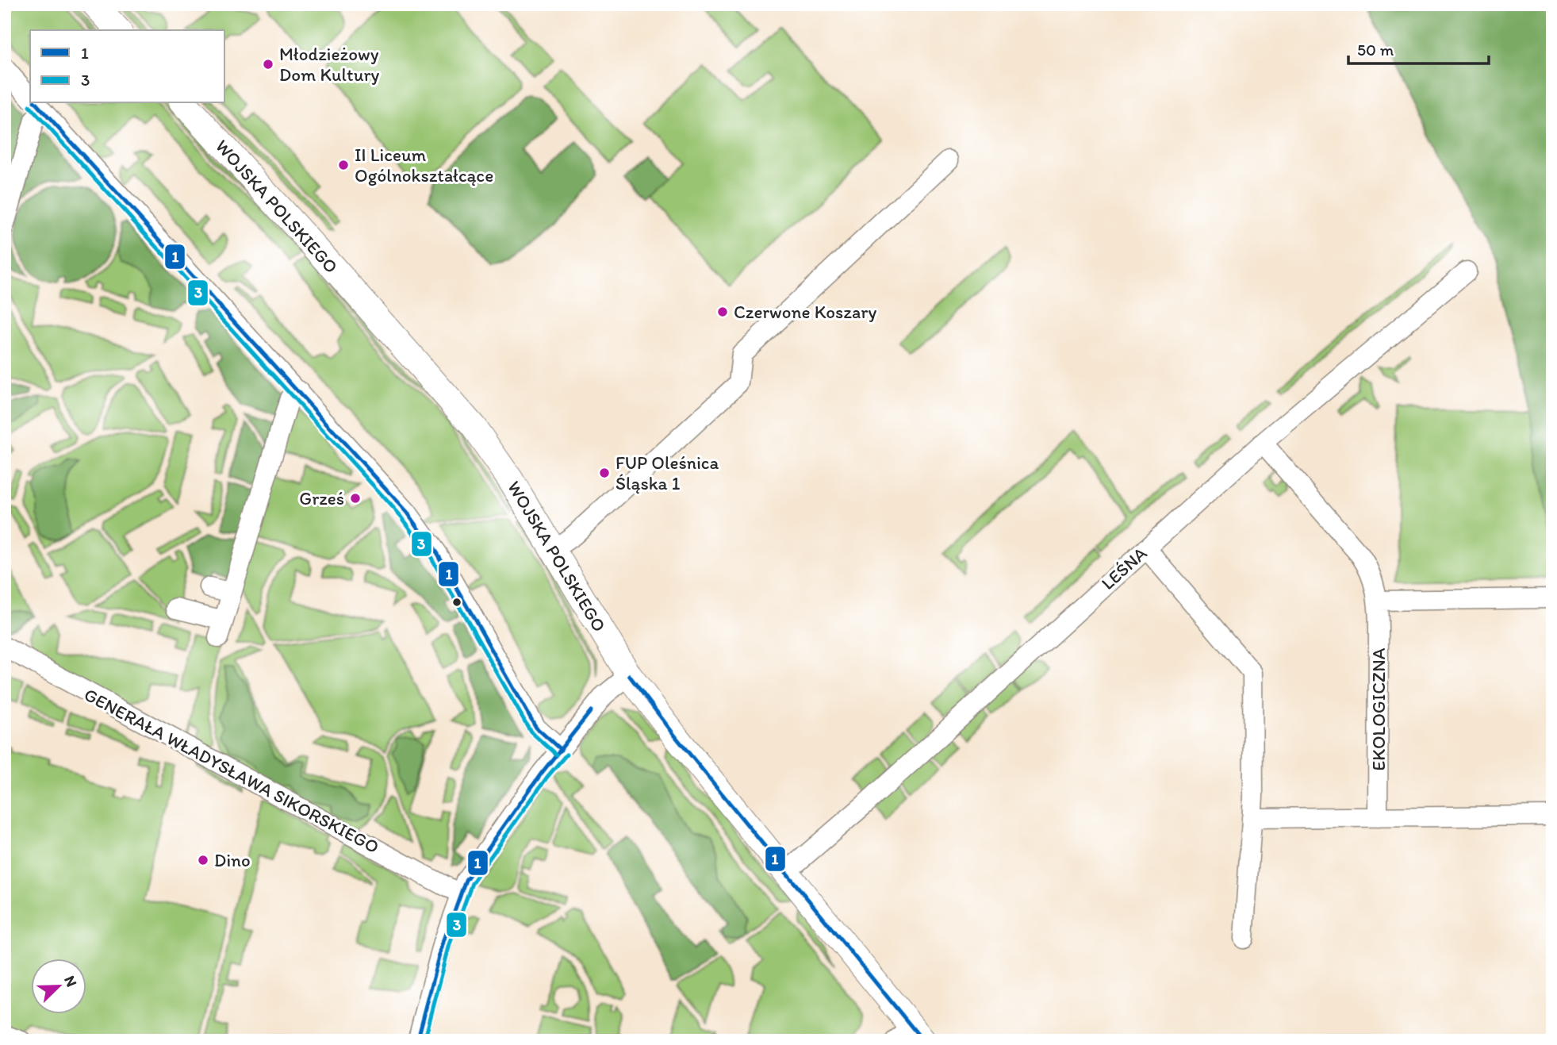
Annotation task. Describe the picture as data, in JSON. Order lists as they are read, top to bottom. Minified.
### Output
{"streets":{"main road":["WOJSKA POLSKIEGO"],"street":["LEŚNA","EKOLOGICZNA","GENERAŁA WŁADYSŁAWA SIKORSKIEGO"]},"crossings":[["WOJSKA POLSKIEGO","LEŚNA"],["LEŚNA","EKOLOGICZNA"]],"places":["Młodzieżowy Dom Kultury","II Liceum Ogólnokształcące","Czerwone Koszary","FUP Oleśnica Śląska 1","Grześ","Dino"],"lines":["transit line 1","transit line 3"],"legend":["1","3"],"scale_bar":"50 m","north":"top right"}
